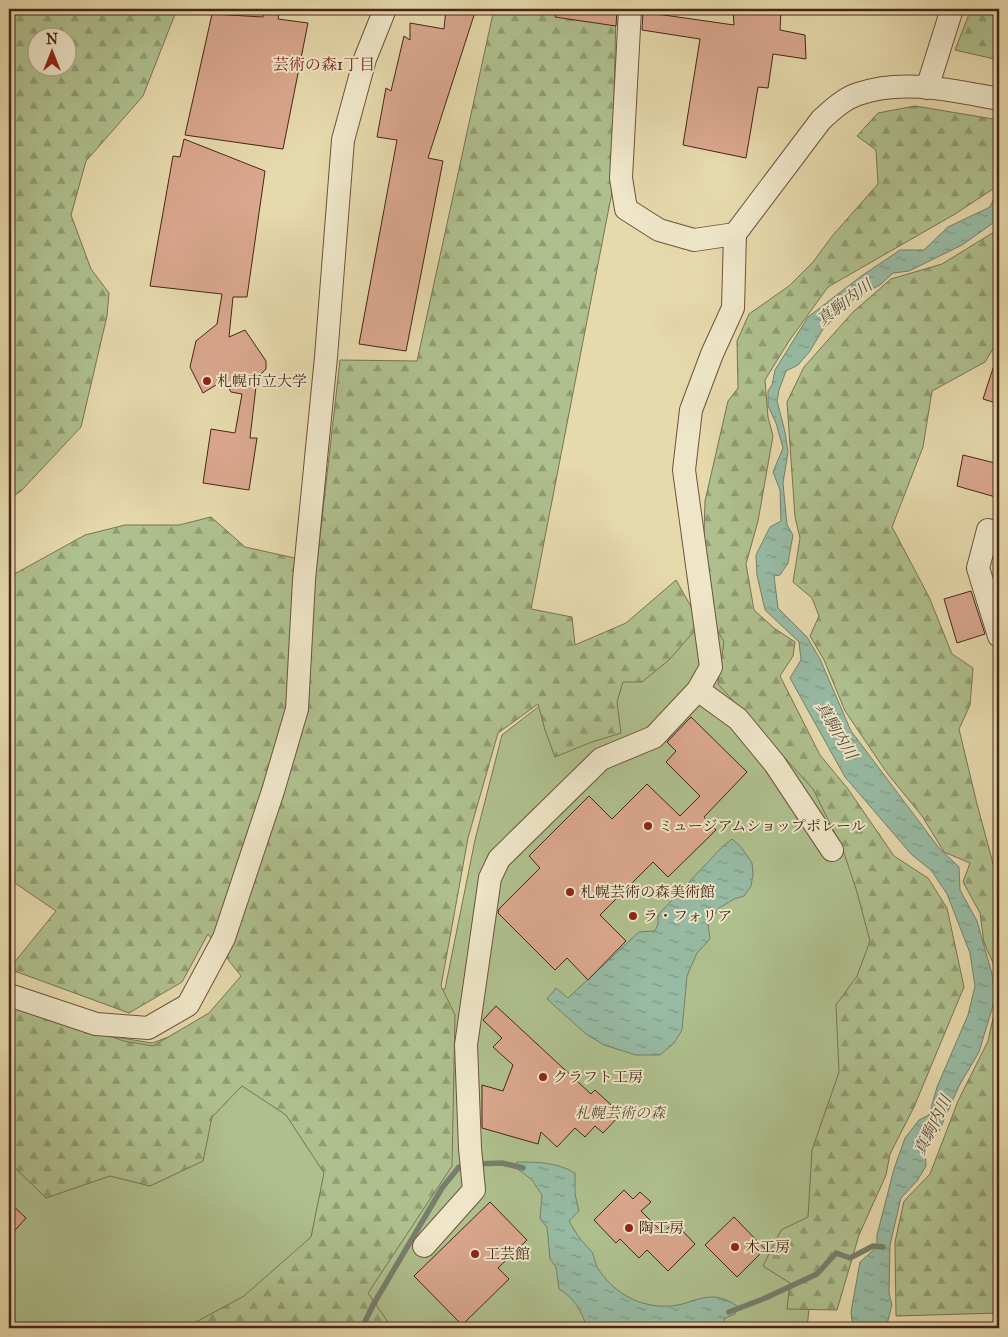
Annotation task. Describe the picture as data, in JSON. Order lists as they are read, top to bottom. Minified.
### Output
{"districts":["芸術の森1丁目"],"water":["真駒内川"],"parks":["札幌芸術の森"],"places":["札幌市立大学","ミュージアムショップポレール","札幌芸術の森美術館","ラ・フォリア","クラフト工房","陶工房","木工房","工芸館"],"north":"top"}
